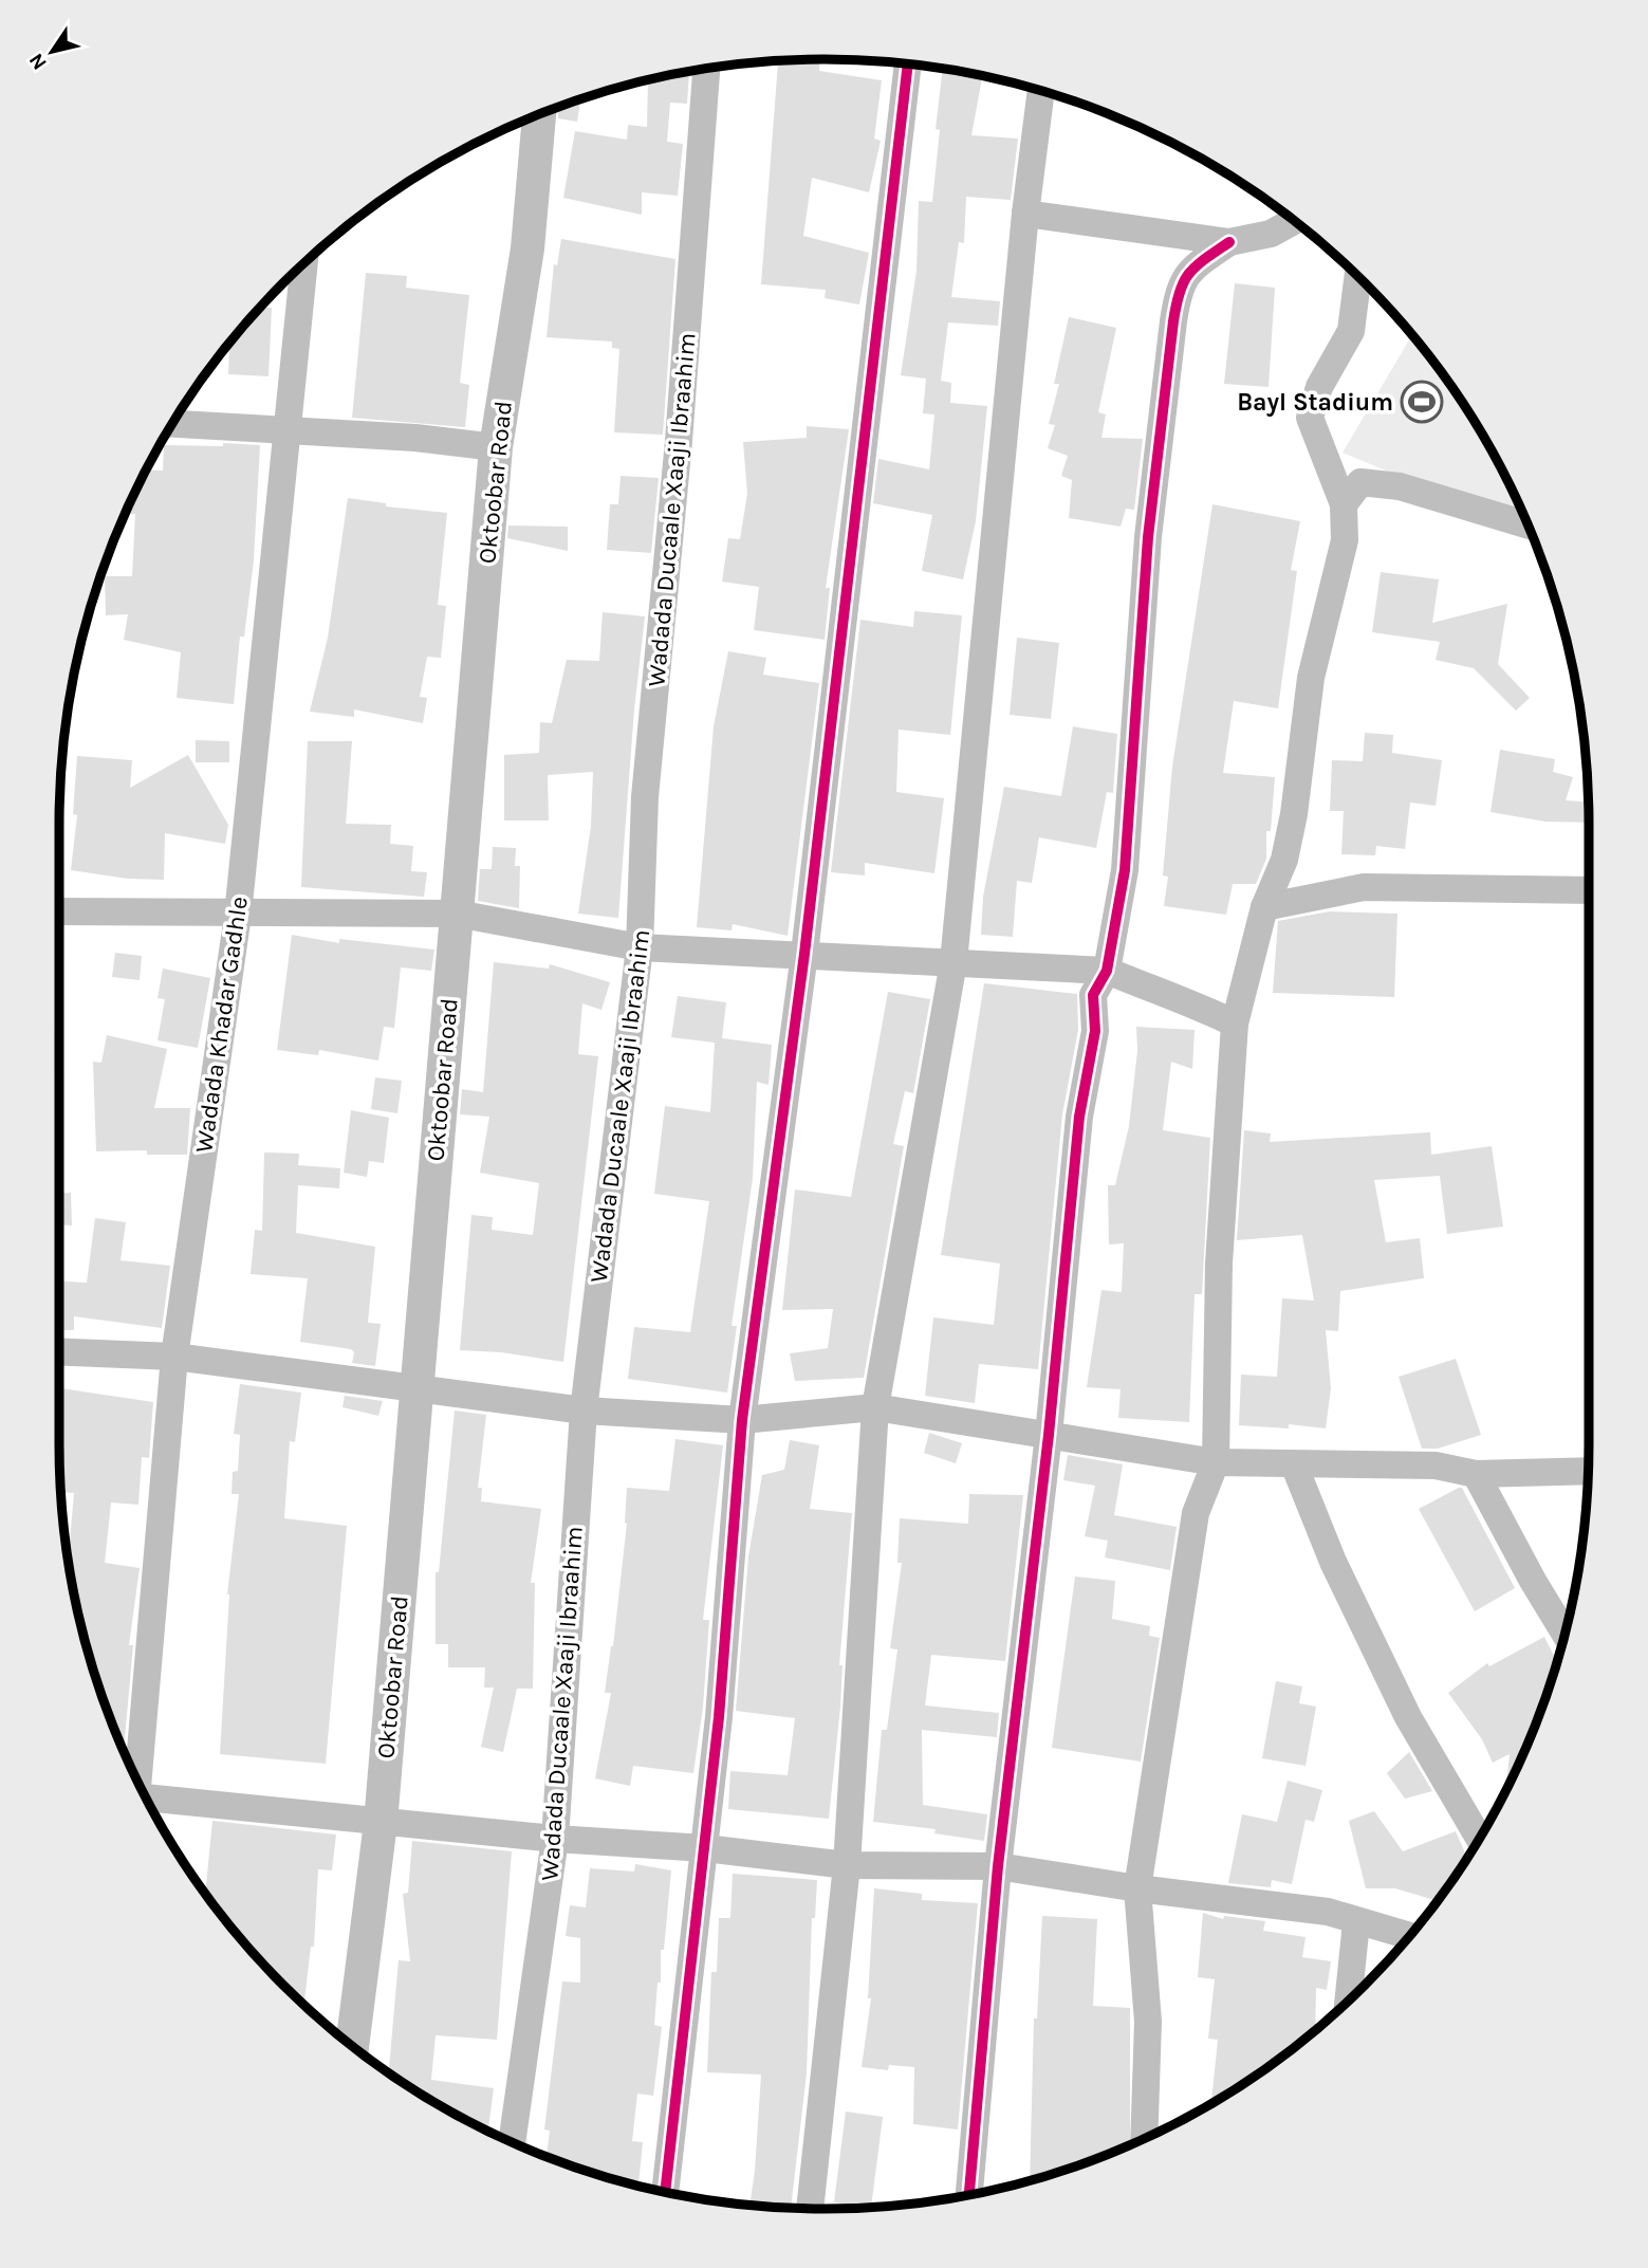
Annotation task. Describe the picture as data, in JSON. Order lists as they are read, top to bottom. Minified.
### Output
{"streets":{"street":["Oktoobar Road","Wadada Ducaale Xaaji Ibraahim","Wadada Khadar Gadhle"]},"places":{"sports":["Bayl Stadium"]},"north":"bottom left"}
